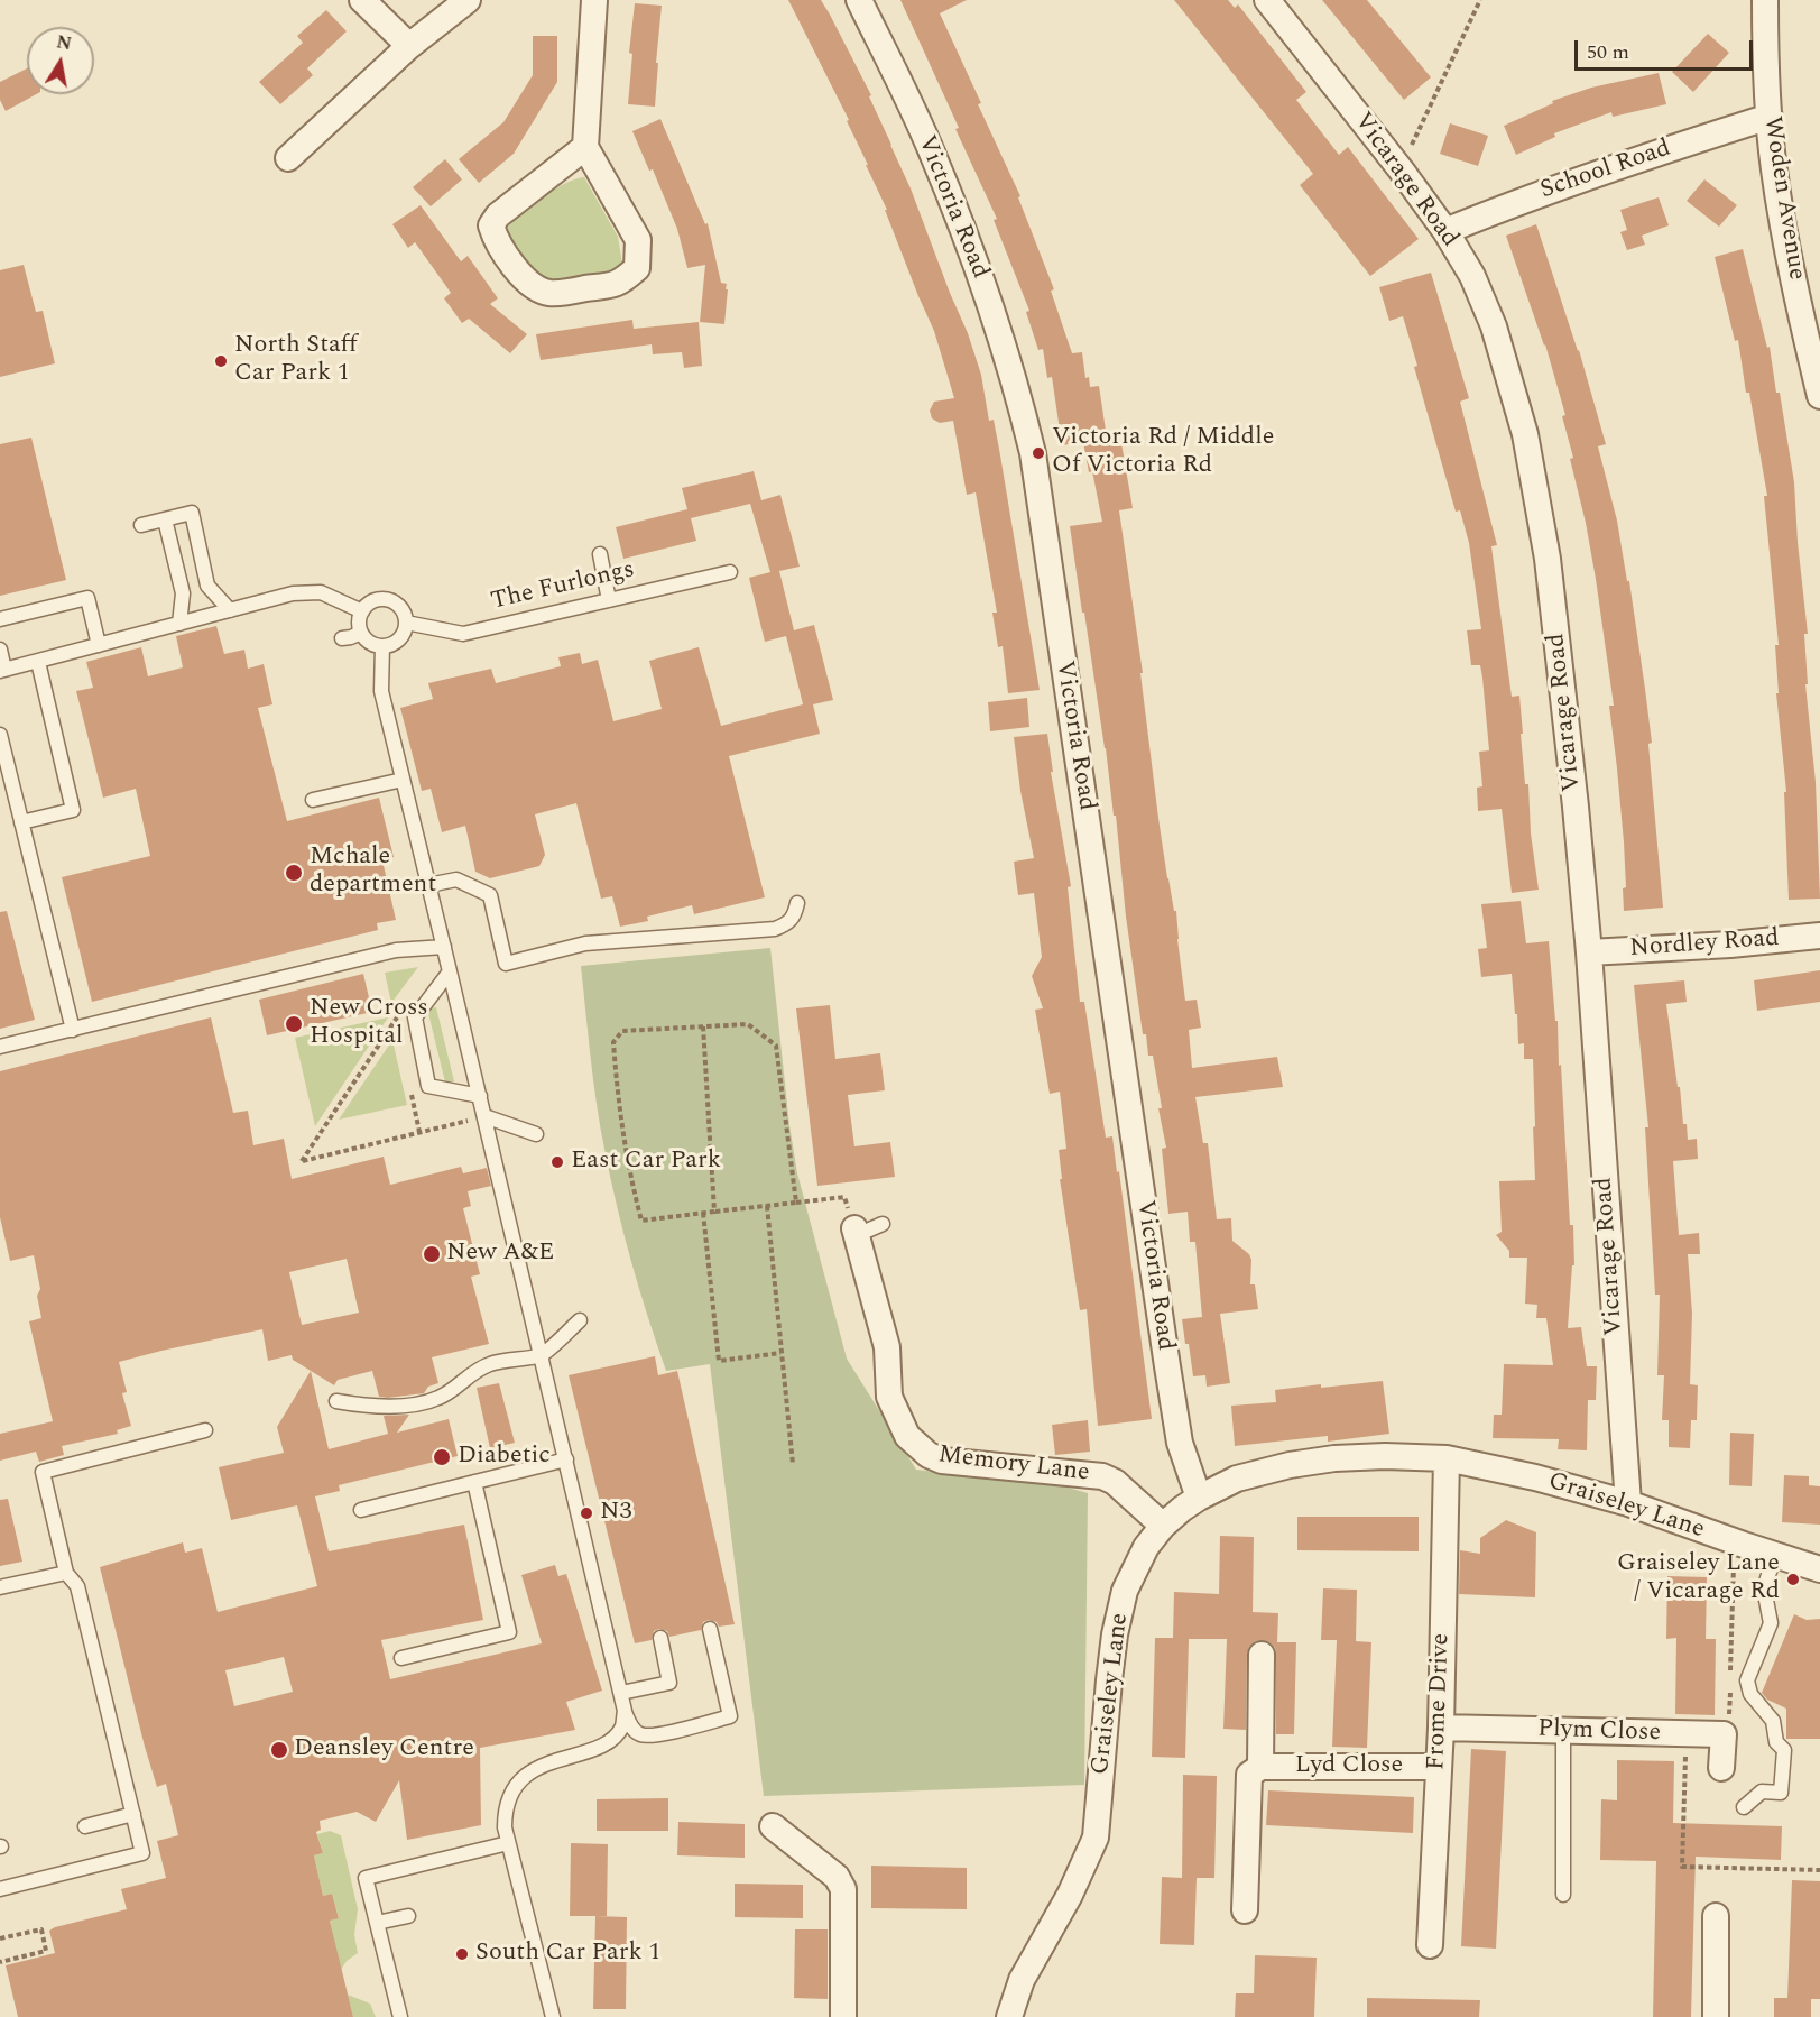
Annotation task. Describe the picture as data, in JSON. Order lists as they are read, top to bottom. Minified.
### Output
{"streets":{"street":["School Road","Vicarage Road","Woden Avenue","Victoria Road","Nordley Road","Memory Lane","Graiseley Lane","Frome Drive","Plym Close","Lyd Close"],"lane":["The Furlongs"]},"crossings":[["School Road","Vicarage Road"],["School Road","Woden Avenue"],["Vicarage Road","Nordley Road"],["Vicarage Road","Graiseley Lane"],["Victoria Road","Graiseley Lane"],["Memory Lane","Graiseley Lane"],["Graiseley Lane","Frome Drive"],["Frome Drive","Plym Close"],["Frome Drive","Lyd Close"]],"places":["North Staff Car Park 1","Victoria Rd / Middle Of Victoria Rd","Mchale department","New Cross Hospital","East Car Park","New A&E","Diabetic","N3","Graiseley Lane / Vicarage Rd","Deansley Centre","South Car Park 1"],"scale_bar":"50 m","north":"top"}
